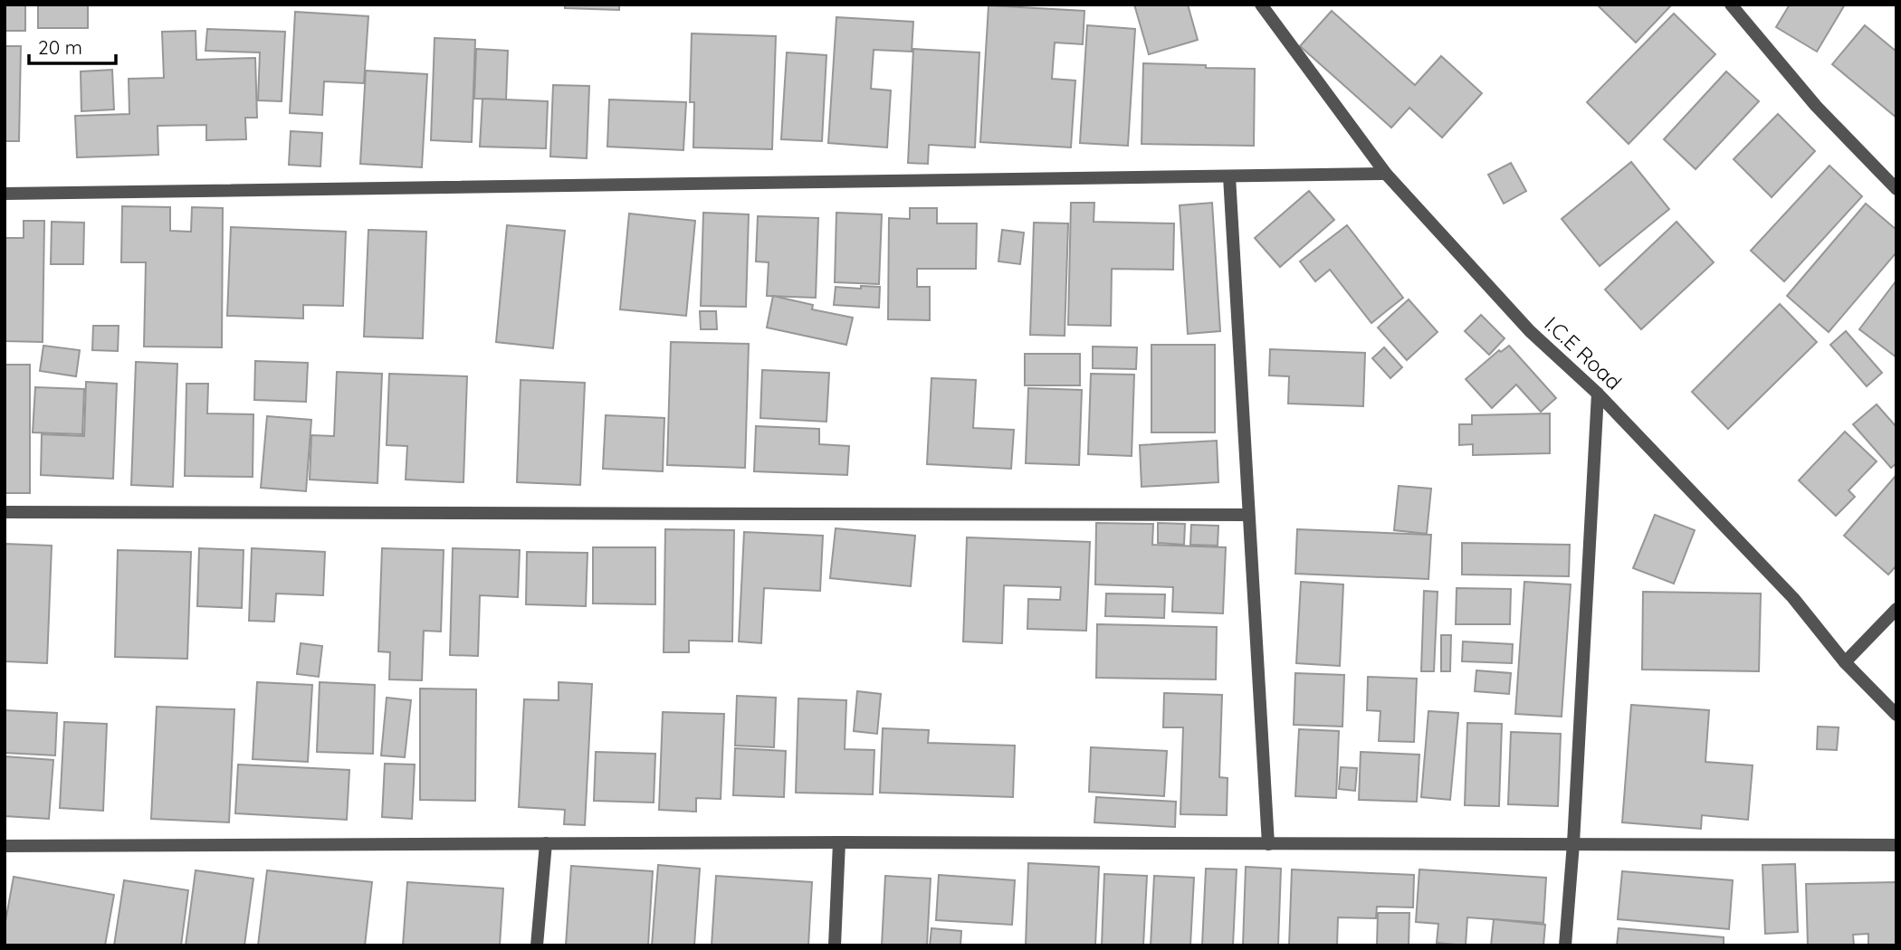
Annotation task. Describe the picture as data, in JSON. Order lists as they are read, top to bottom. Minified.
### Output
{"streets":{"street":["I.C.E Road"]},"scale_bar":"20 m"}
